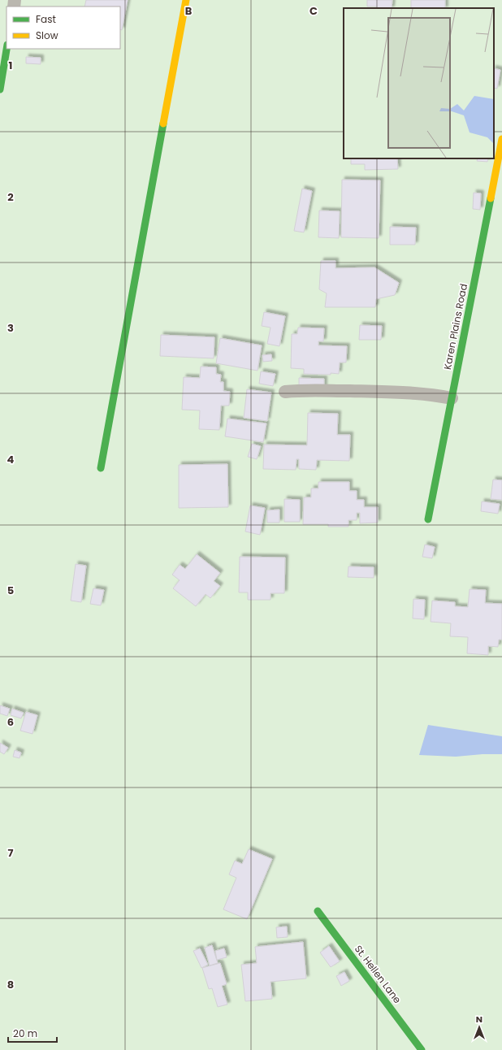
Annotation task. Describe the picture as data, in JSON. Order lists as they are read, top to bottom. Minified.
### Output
{"streets":{"street":["Karen Plains Road","St. Hellen Lane"]},"legend":["Fast","Slow"],"scale_bar":"20 m","north":"top","grid":{"columns":["B","C"],"rows":["1","2","3","4","5","6","7","8"]}}
